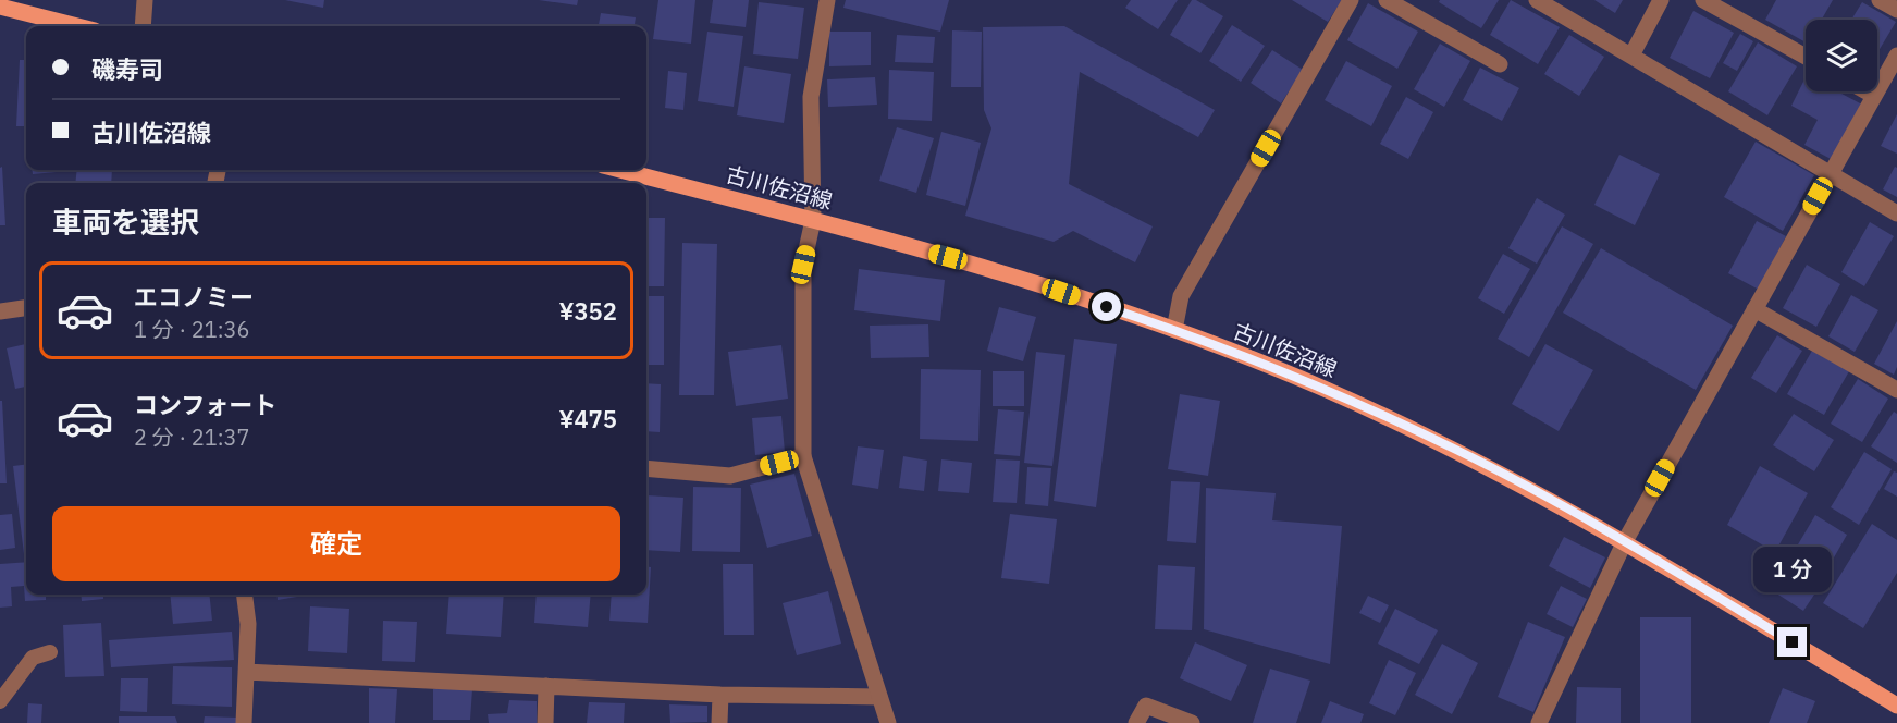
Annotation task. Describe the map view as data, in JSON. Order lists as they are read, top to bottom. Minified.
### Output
{"streets":{"main road":["古川佐沼線"]},"page":{"banner":["磯寿司","古川佐沼線"],"heading":"車両を選択","list":[{"name":"エコノミー","note":"1 分 · 21:36","value":"¥352"},{"name":"コンフォート","note":"2 分 · 21:37","value":"¥475"}],"buttons":"確定","bubble":"1 分"}}
